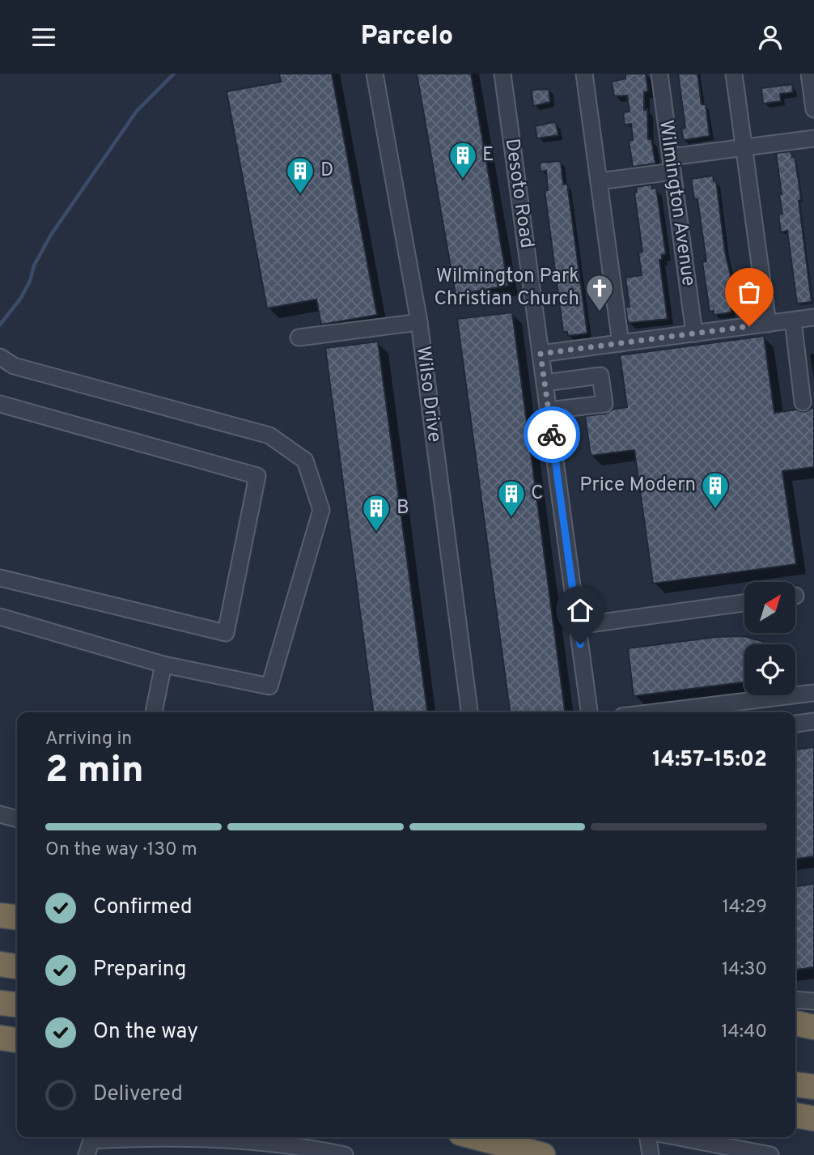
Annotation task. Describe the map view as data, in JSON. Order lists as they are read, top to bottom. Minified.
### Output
{"streets":{"street":["Desoto Road","Wilmington Avenue","Wilso Drive"]},"places":{"building":["E","D","Price Modern","C","B"],"church":["Wilmington Park Christian Church"]},"north":"top right","page":{"header":"Parcelo","heading":["2 min","Arriving in","14:57–15:02"],"bar":"On the way · 130 m","list":[["Confirmed","14:29"],["Preparing","14:30"],["On the way","14:40"],"Delivered"]}}
